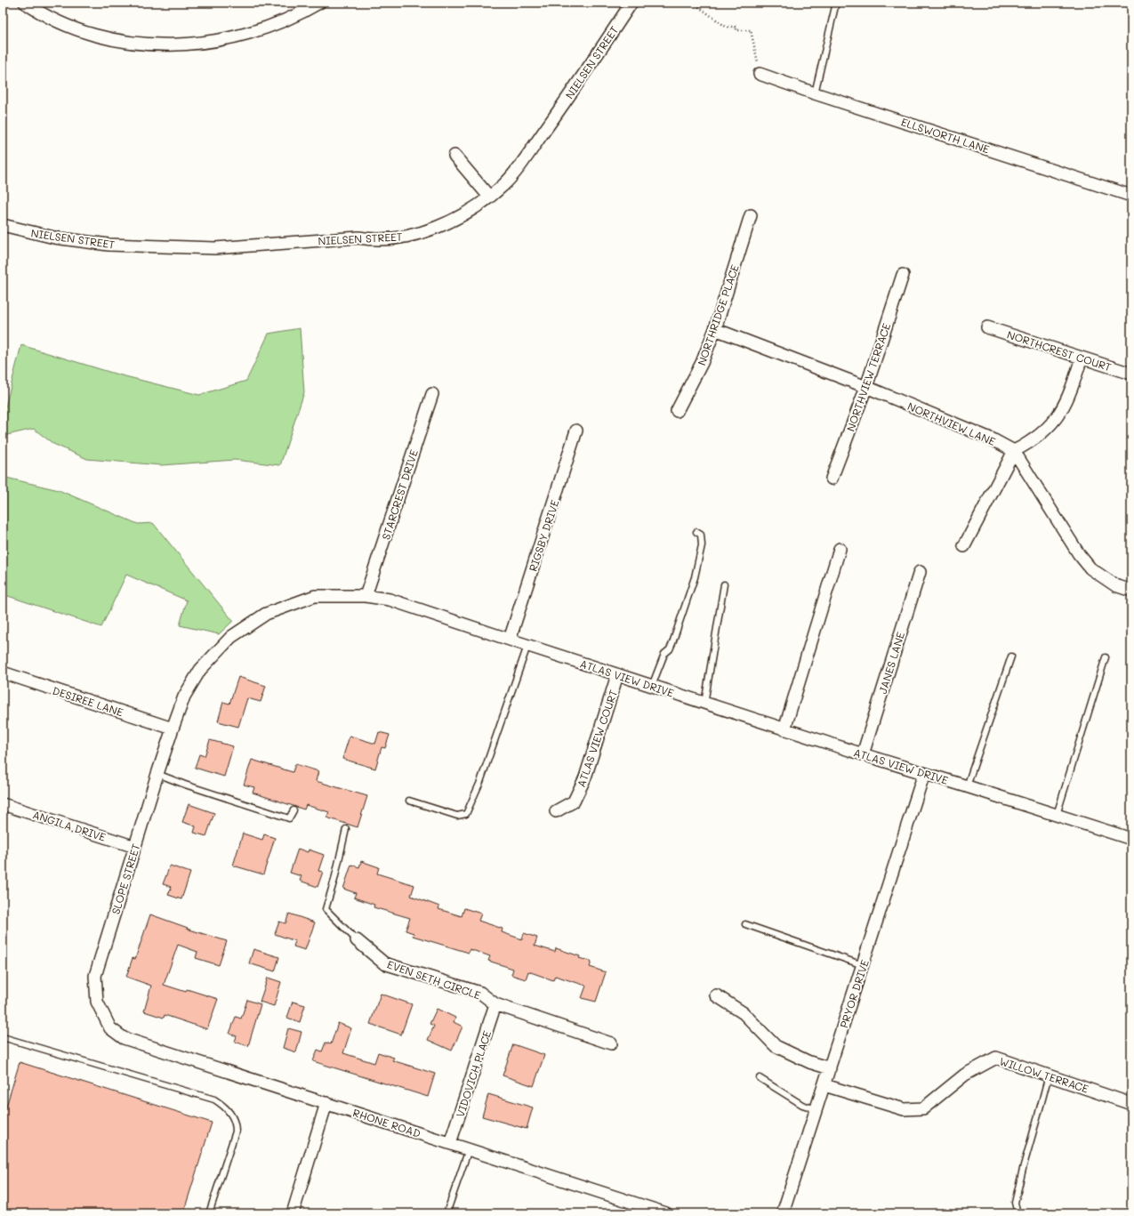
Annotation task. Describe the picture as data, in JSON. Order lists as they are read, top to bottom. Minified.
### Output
{"streets":{"street":["NIELSEN STREET","ELLSWORTH LANE","NORTHRIDGE PLACE","NORTHCREST COURT","NORTHVIEW TERRACE","NORTHVIEW LANE","STARCREST DRIVE","RIGSBY DRIVE","JANES LANE","ATLAS VIEW DRIVE","DESIREE LANE","ATLAS VIEW COURT","ANGILA DRIVE","SLOPE STREET","EVEN SETH CIRCLE","PRYOR DRIVE","VIDOVICH PLACE","WILLOW TERRACE","RHONE ROAD"]},"crossings":[["NORTHRIDGE PLACE","NORTHVIEW LANE"],["NORTHVIEW TERRACE","NORTHVIEW LANE"],["STARCREST DRIVE","ATLAS VIEW DRIVE"],["RIGSBY DRIVE","ATLAS VIEW DRIVE"],["JANES LANE","ATLAS VIEW DRIVE"],["ATLAS VIEW DRIVE","DESIREE LANE"],["ATLAS VIEW DRIVE","ATLAS VIEW COURT"],["ATLAS VIEW DRIVE","SLOPE STREET"],["ATLAS VIEW DRIVE","PRYOR DRIVE"],["DESIREE LANE","SLOPE STREET"],["ANGILA DRIVE","SLOPE STREET"],["SLOPE STREET","RHONE ROAD"],["EVEN SETH CIRCLE","VIDOVICH PLACE"],["PRYOR DRIVE","WILLOW TERRACE"],["VIDOVICH PLACE","RHONE ROAD"]]}
